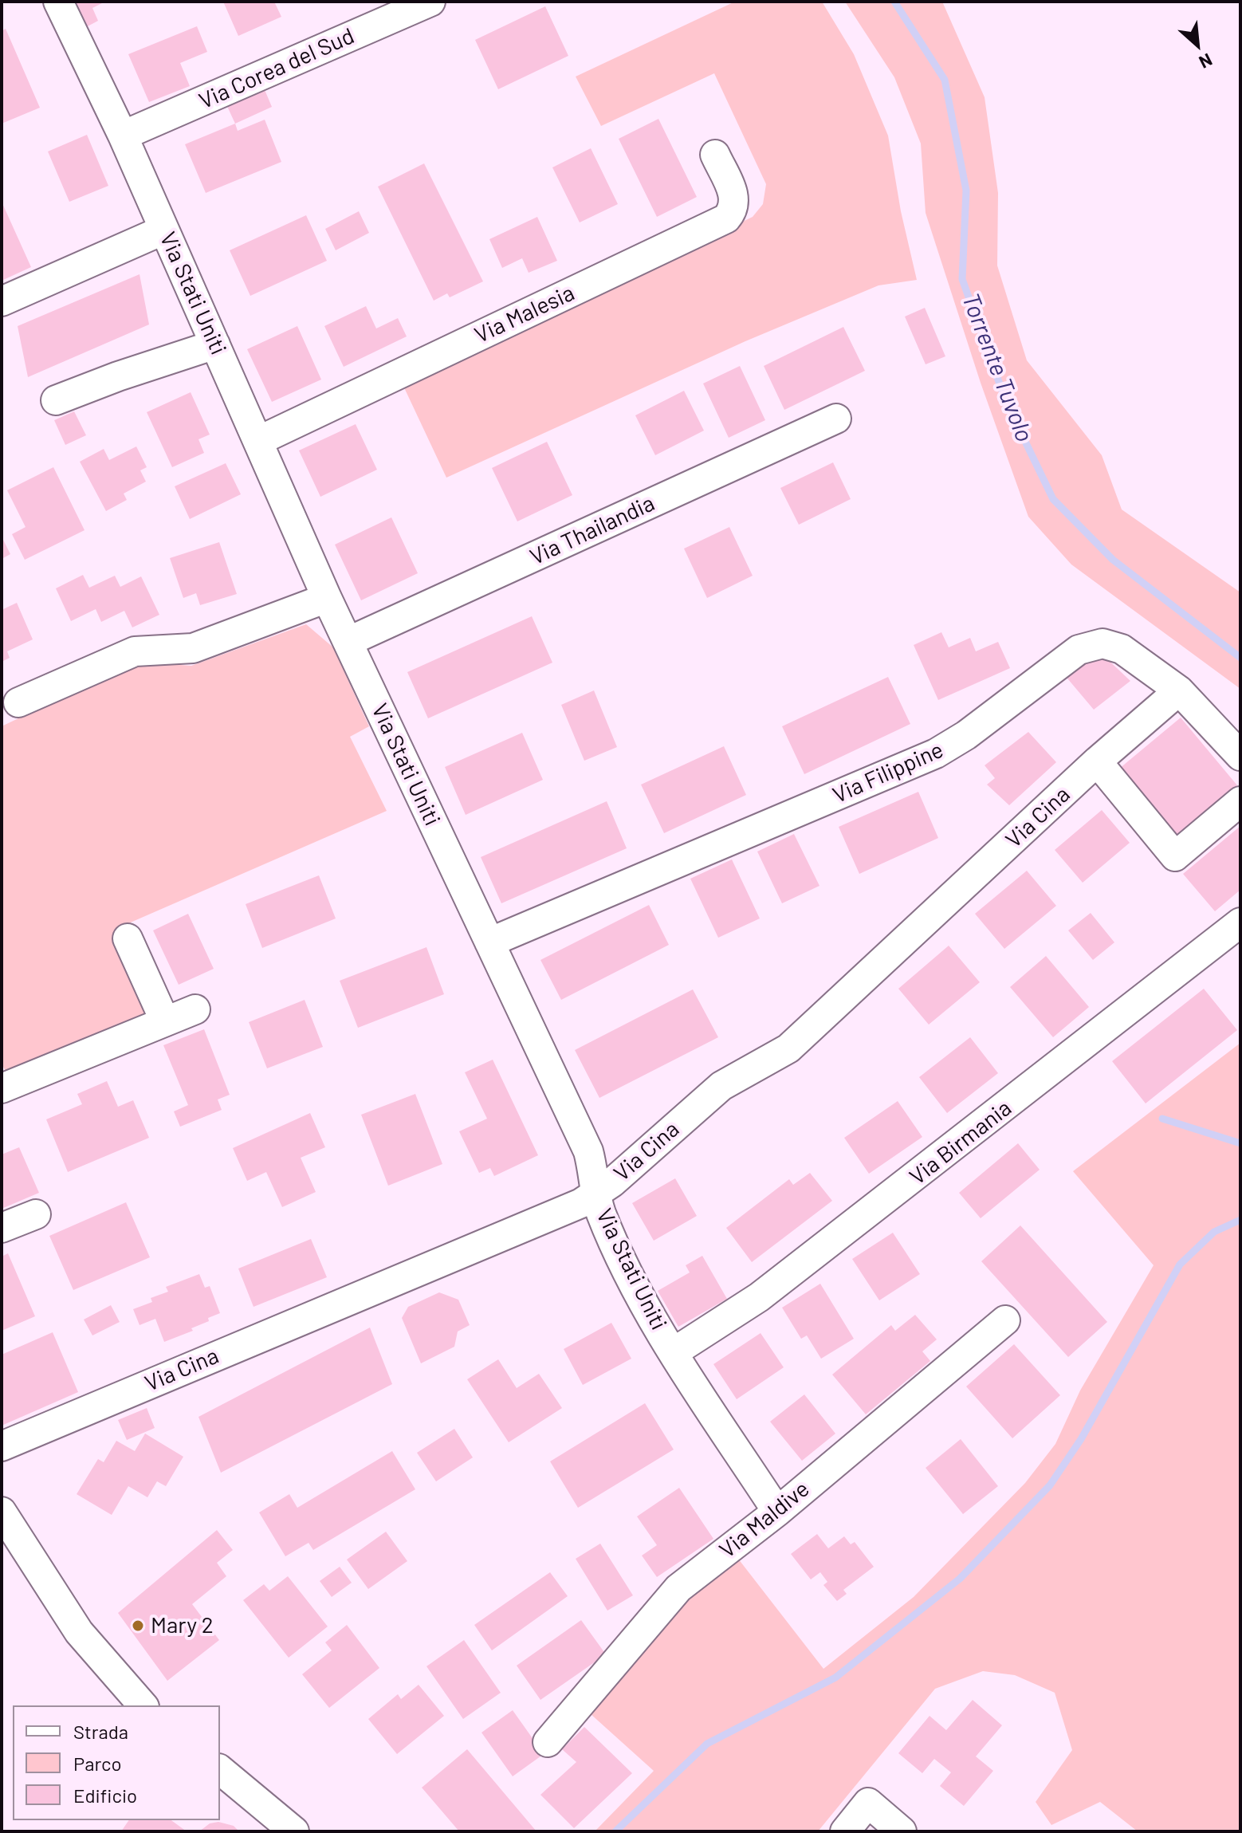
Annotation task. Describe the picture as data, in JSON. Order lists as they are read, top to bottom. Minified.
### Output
{"streets":{"street":["Via Corea del Sud","Via Stati Uniti","Via Malesia","Via Thailandia","Via Filippine","Via Cina","Via Birmania","Via Maldive"]},"crossings":[["Via Corea del Sud","Via Stati Uniti"],["Via Stati Uniti","Via Malesia"],["Via Stati Uniti","Via Thailandia"],["Via Stati Uniti","Via Filippine"],["Via Stati Uniti","Via Cina"],["Via Stati Uniti","Via Birmania"],["Via Stati Uniti","Via Maldive"],["Via Filippine","Via Cina"]],"water":["Torrente Tuvolo"],"places":["Mary 2"],"legend":["Strada","Parco","Edificio"],"north":"bottom right"}
